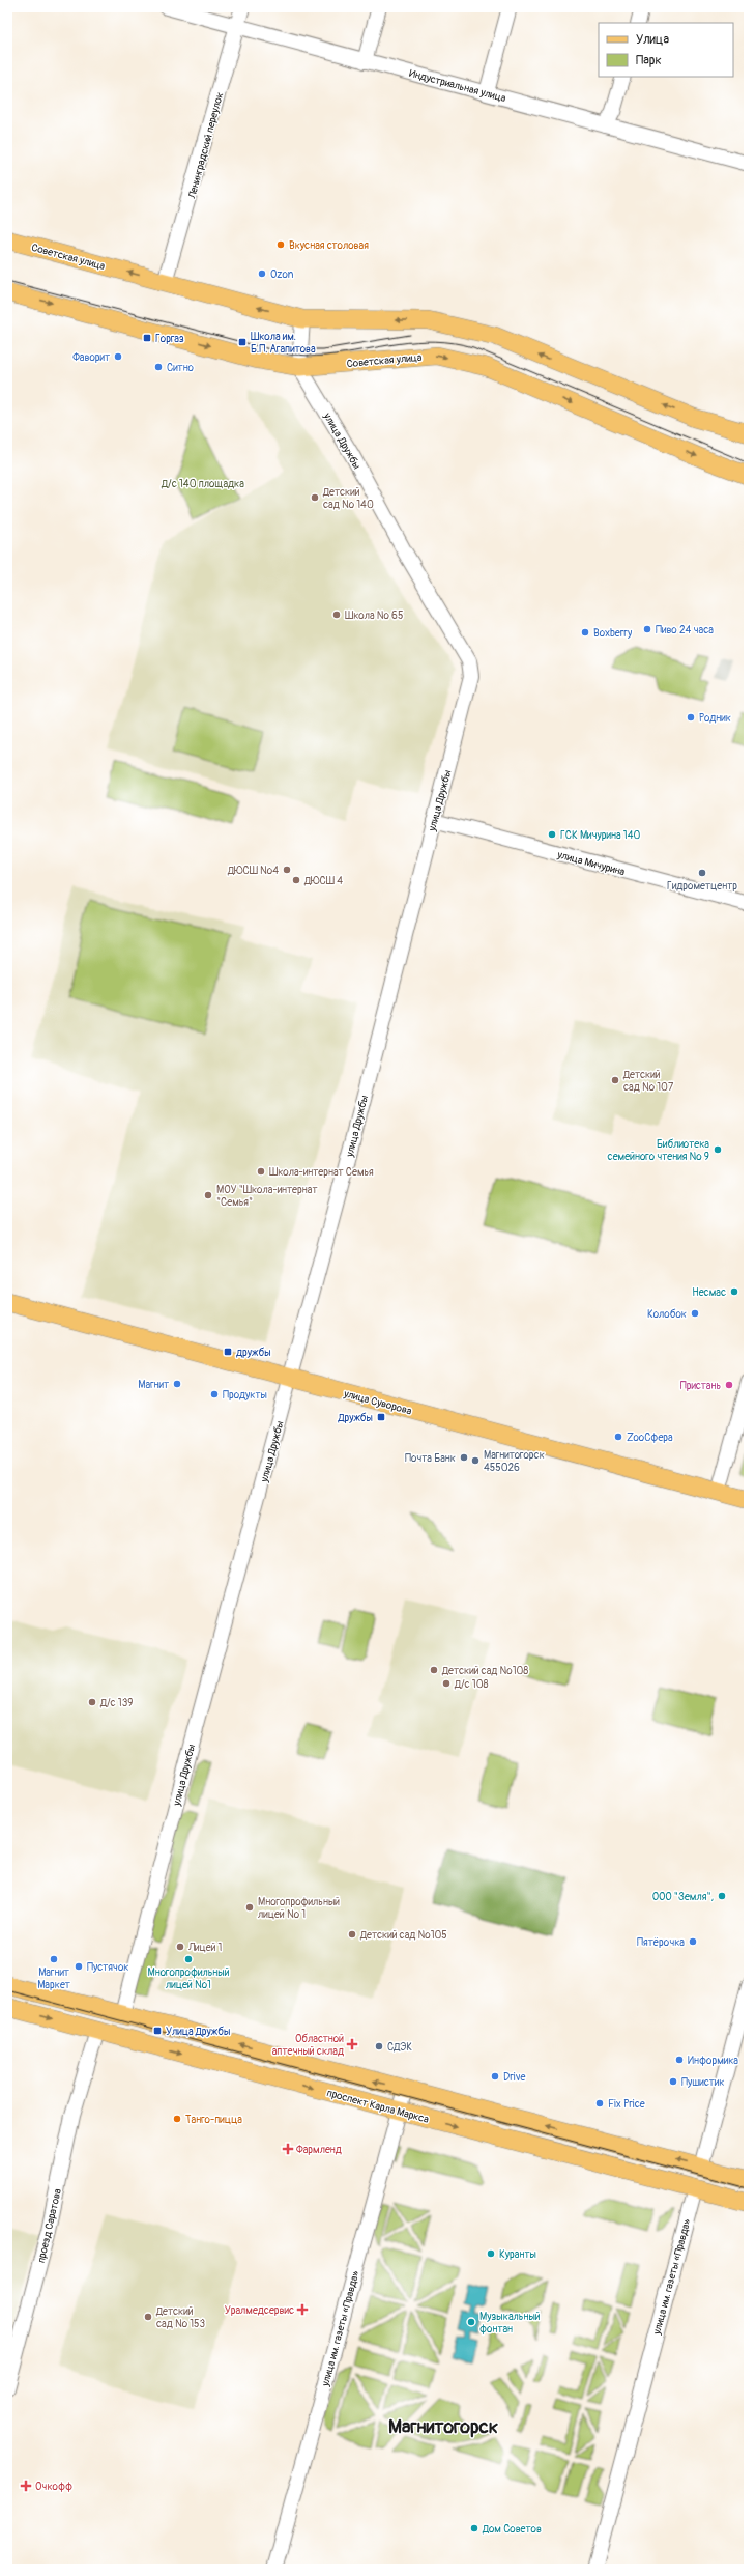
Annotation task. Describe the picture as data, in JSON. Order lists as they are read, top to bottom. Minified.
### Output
{"streets":{"main road":["Советская улица","улица Дружбы","улица Суворова","проспект Карла Маркса","улица им. газеты «Правда»"],"street":["Индустриальная улица","Ленинградский переулок","улица Мичурина","проезд Саратова"]},"crossings":[["Индустриальная улица","Ленинградский переулок"],["Ленинградский переулок","Советская улица"],["Советская улица","улица Дружбы"],["улица Дружбы","улица Мичурина"],["улица Дружбы","улица Суворова"],["улица Дружбы","проспект Карла Маркса"],["проспект Карла Маркса","проезд Саратова"],["проспект Карла Маркса","улица им. газеты «Правда»"]],"districts":["Магнитогорск"],"parks":["Д/с 140 площадка"],"places":{"other":["Вкусная столовая","Ozon","Фаворит","Ситно","Детский сад № 140","Школа № 65","Пиво 24 часа","Boxberry","Родник","ГСК Мичурина 140","ДЮСШ №4","Гидрометцентр","ДЮСШ 4","Детский сад № 107","Библиотека семейного чтения № 9","Школа-интернат Семья","МОУ \"Школа-интернат \"Семья\"","Несмас","Колобок","Магнит","Пристань","Продукты","ZooСфера","Почта Банк","Магнитогорск 455026","Детский сад №108","Д/с 108","Д/с 139","ООО \"Земля\",","Многопрофильный лицей № 1","Детский сад №105","Пятёрочка","Лицей 1","Магнит Маркет","Многопрофильный лицей №1","Пустячок","СДЭК","Информика","Drive","Пушистик","Fix Price","Танго-пицца","Куранты","Детский сад № 153","Музыкальный фонтан","Дом Советов"],"transit":["Горгаз","Школа им. Б.П. Агапитова","дружбы","Дружбы","Улица Дружбы"],"health":["Областной аптечный склад","Фармленд","Уралмедсервис","Очкофф"]},"legend":["Улица","Парк"]}
